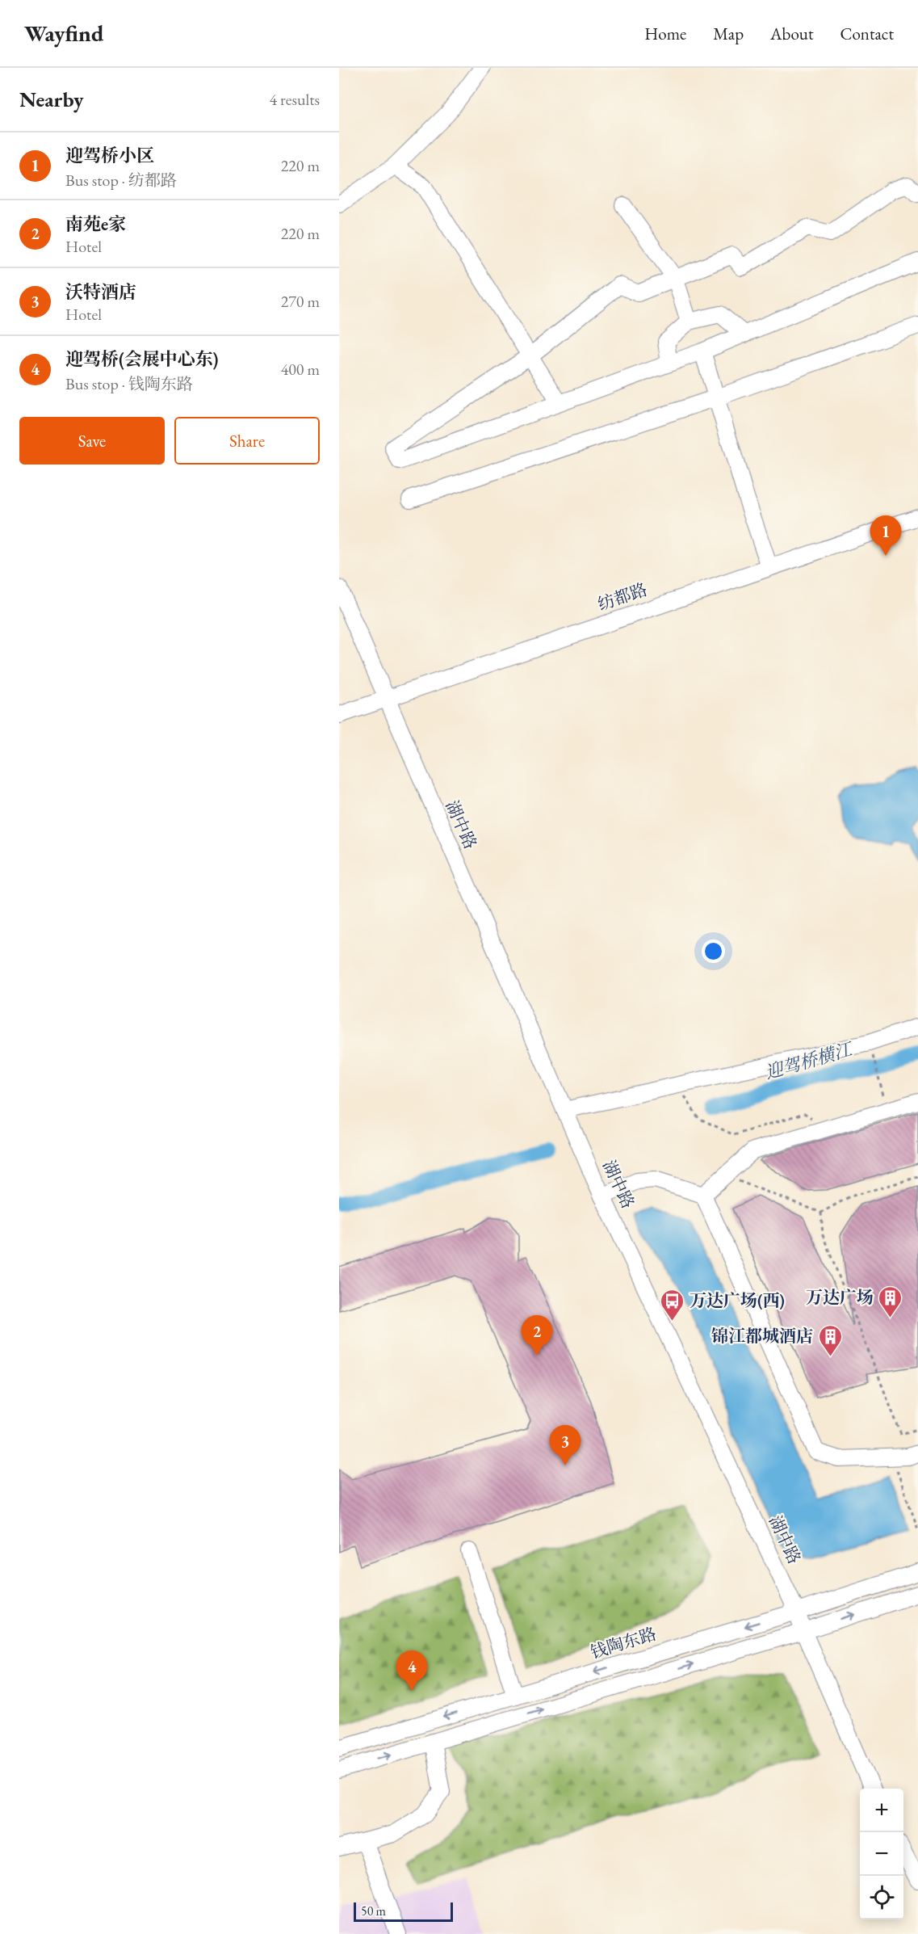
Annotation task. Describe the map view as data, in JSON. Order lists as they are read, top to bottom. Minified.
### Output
{"streets":{"street":["纺都路","湖中路","钱陶东路"]},"crossings":[["纺都路","湖中路"],["湖中路","钱陶东路"]],"water":["迎驾桥横江"],"places":{"building":["万达广场","锦江都城酒店"],"bus stop":["万达广场(西)"]},"scale_bar":"50 m","page":{"header":"Wayfind","nav":["Home","Map","About","Contact"],"heading":["Nearby","4 results"],"list":[{"mark":"1","name":"迎驾桥小区","note":"Bus stop · 纺都路","value":"220 m"},{"mark":"2","name":"南苑e家","note":"Hotel","value":"220 m"},{"mark":"3","name":"沃特酒店","note":"Hotel","value":"270 m"},{"mark":"4","name":"迎驾桥(会展中心东)","note":"Bus stop · 钱陶东路","value":"400 m"}],"buttons":["Save","Share"],"pins":["1","2","3","4"],"map_buttons":["+","−"],"scale":"50 m"}}
